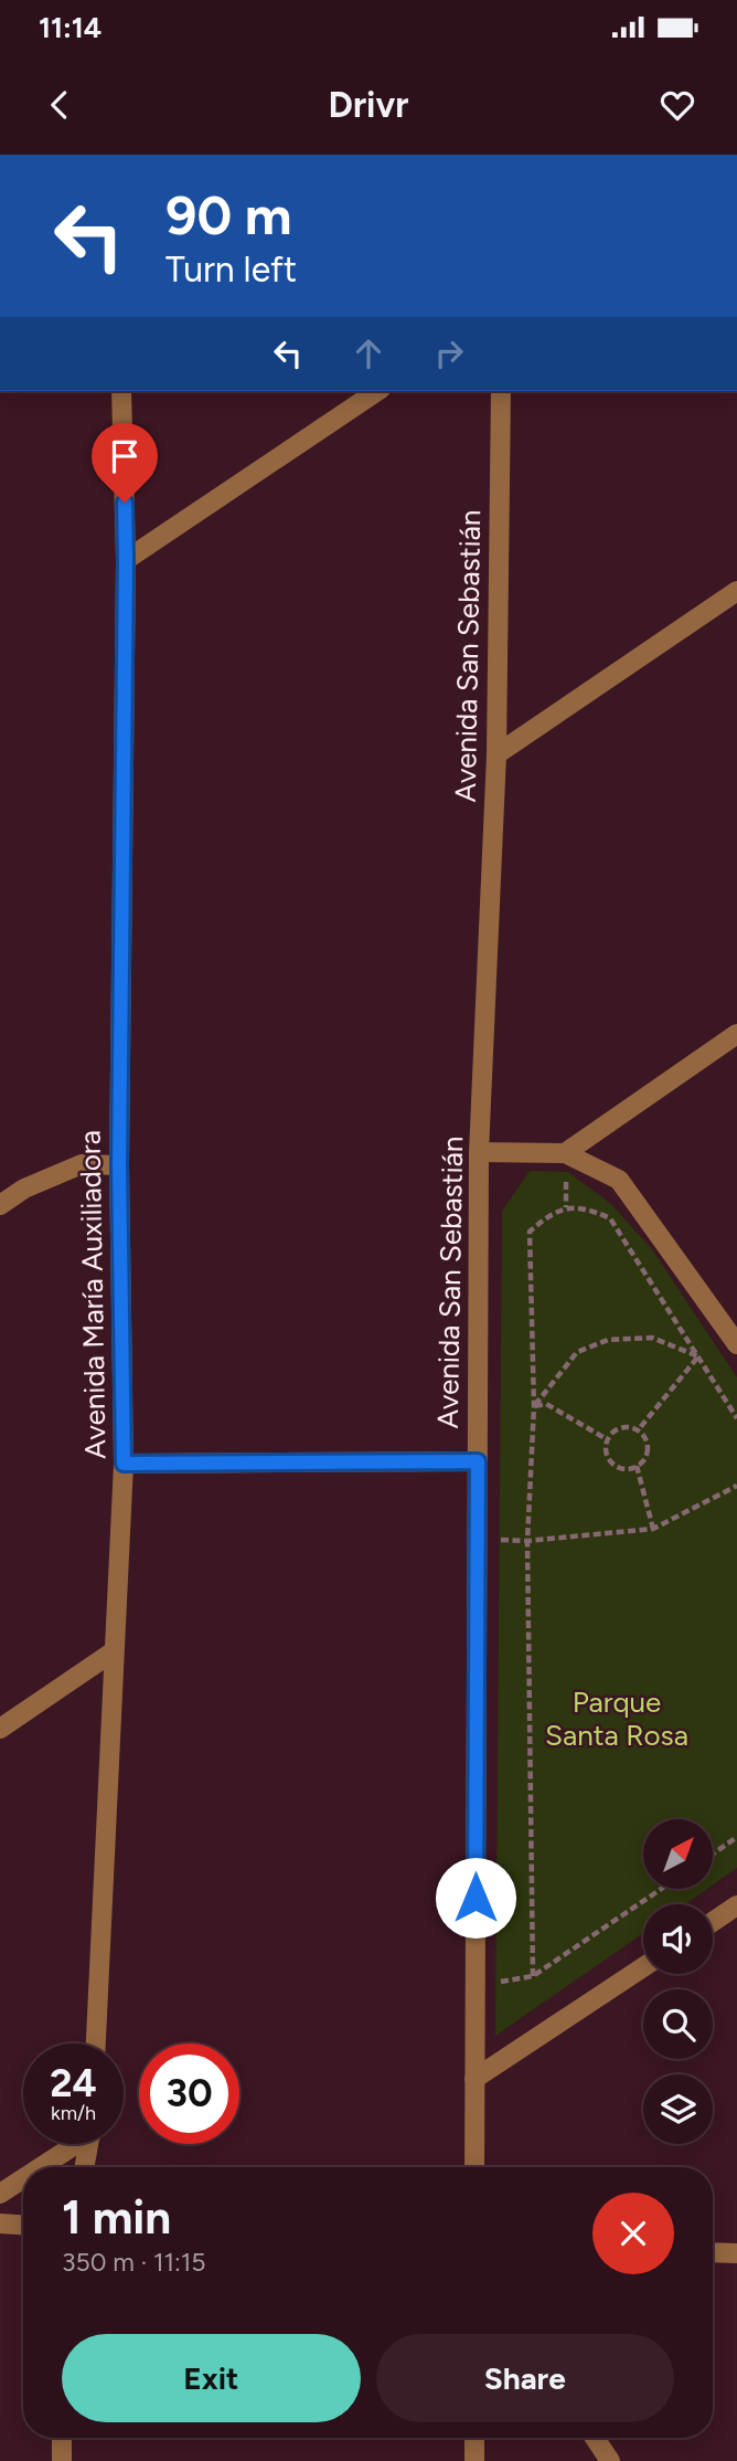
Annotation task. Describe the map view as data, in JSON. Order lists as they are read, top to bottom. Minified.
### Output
{"streets":{"street":["Avenida San Sebastián","Avenida María Auxiliadora"]},"parks":["Parque Santa Rosa"],"north":"top right","page":{"status":"11:14","header":"Drivr","turn":["90 m","Turn left"],"speed":"24 km/h","limit":"30","heading":["1 min","350 m · 11:15"],"buttons":["Exit","Share"]}}
